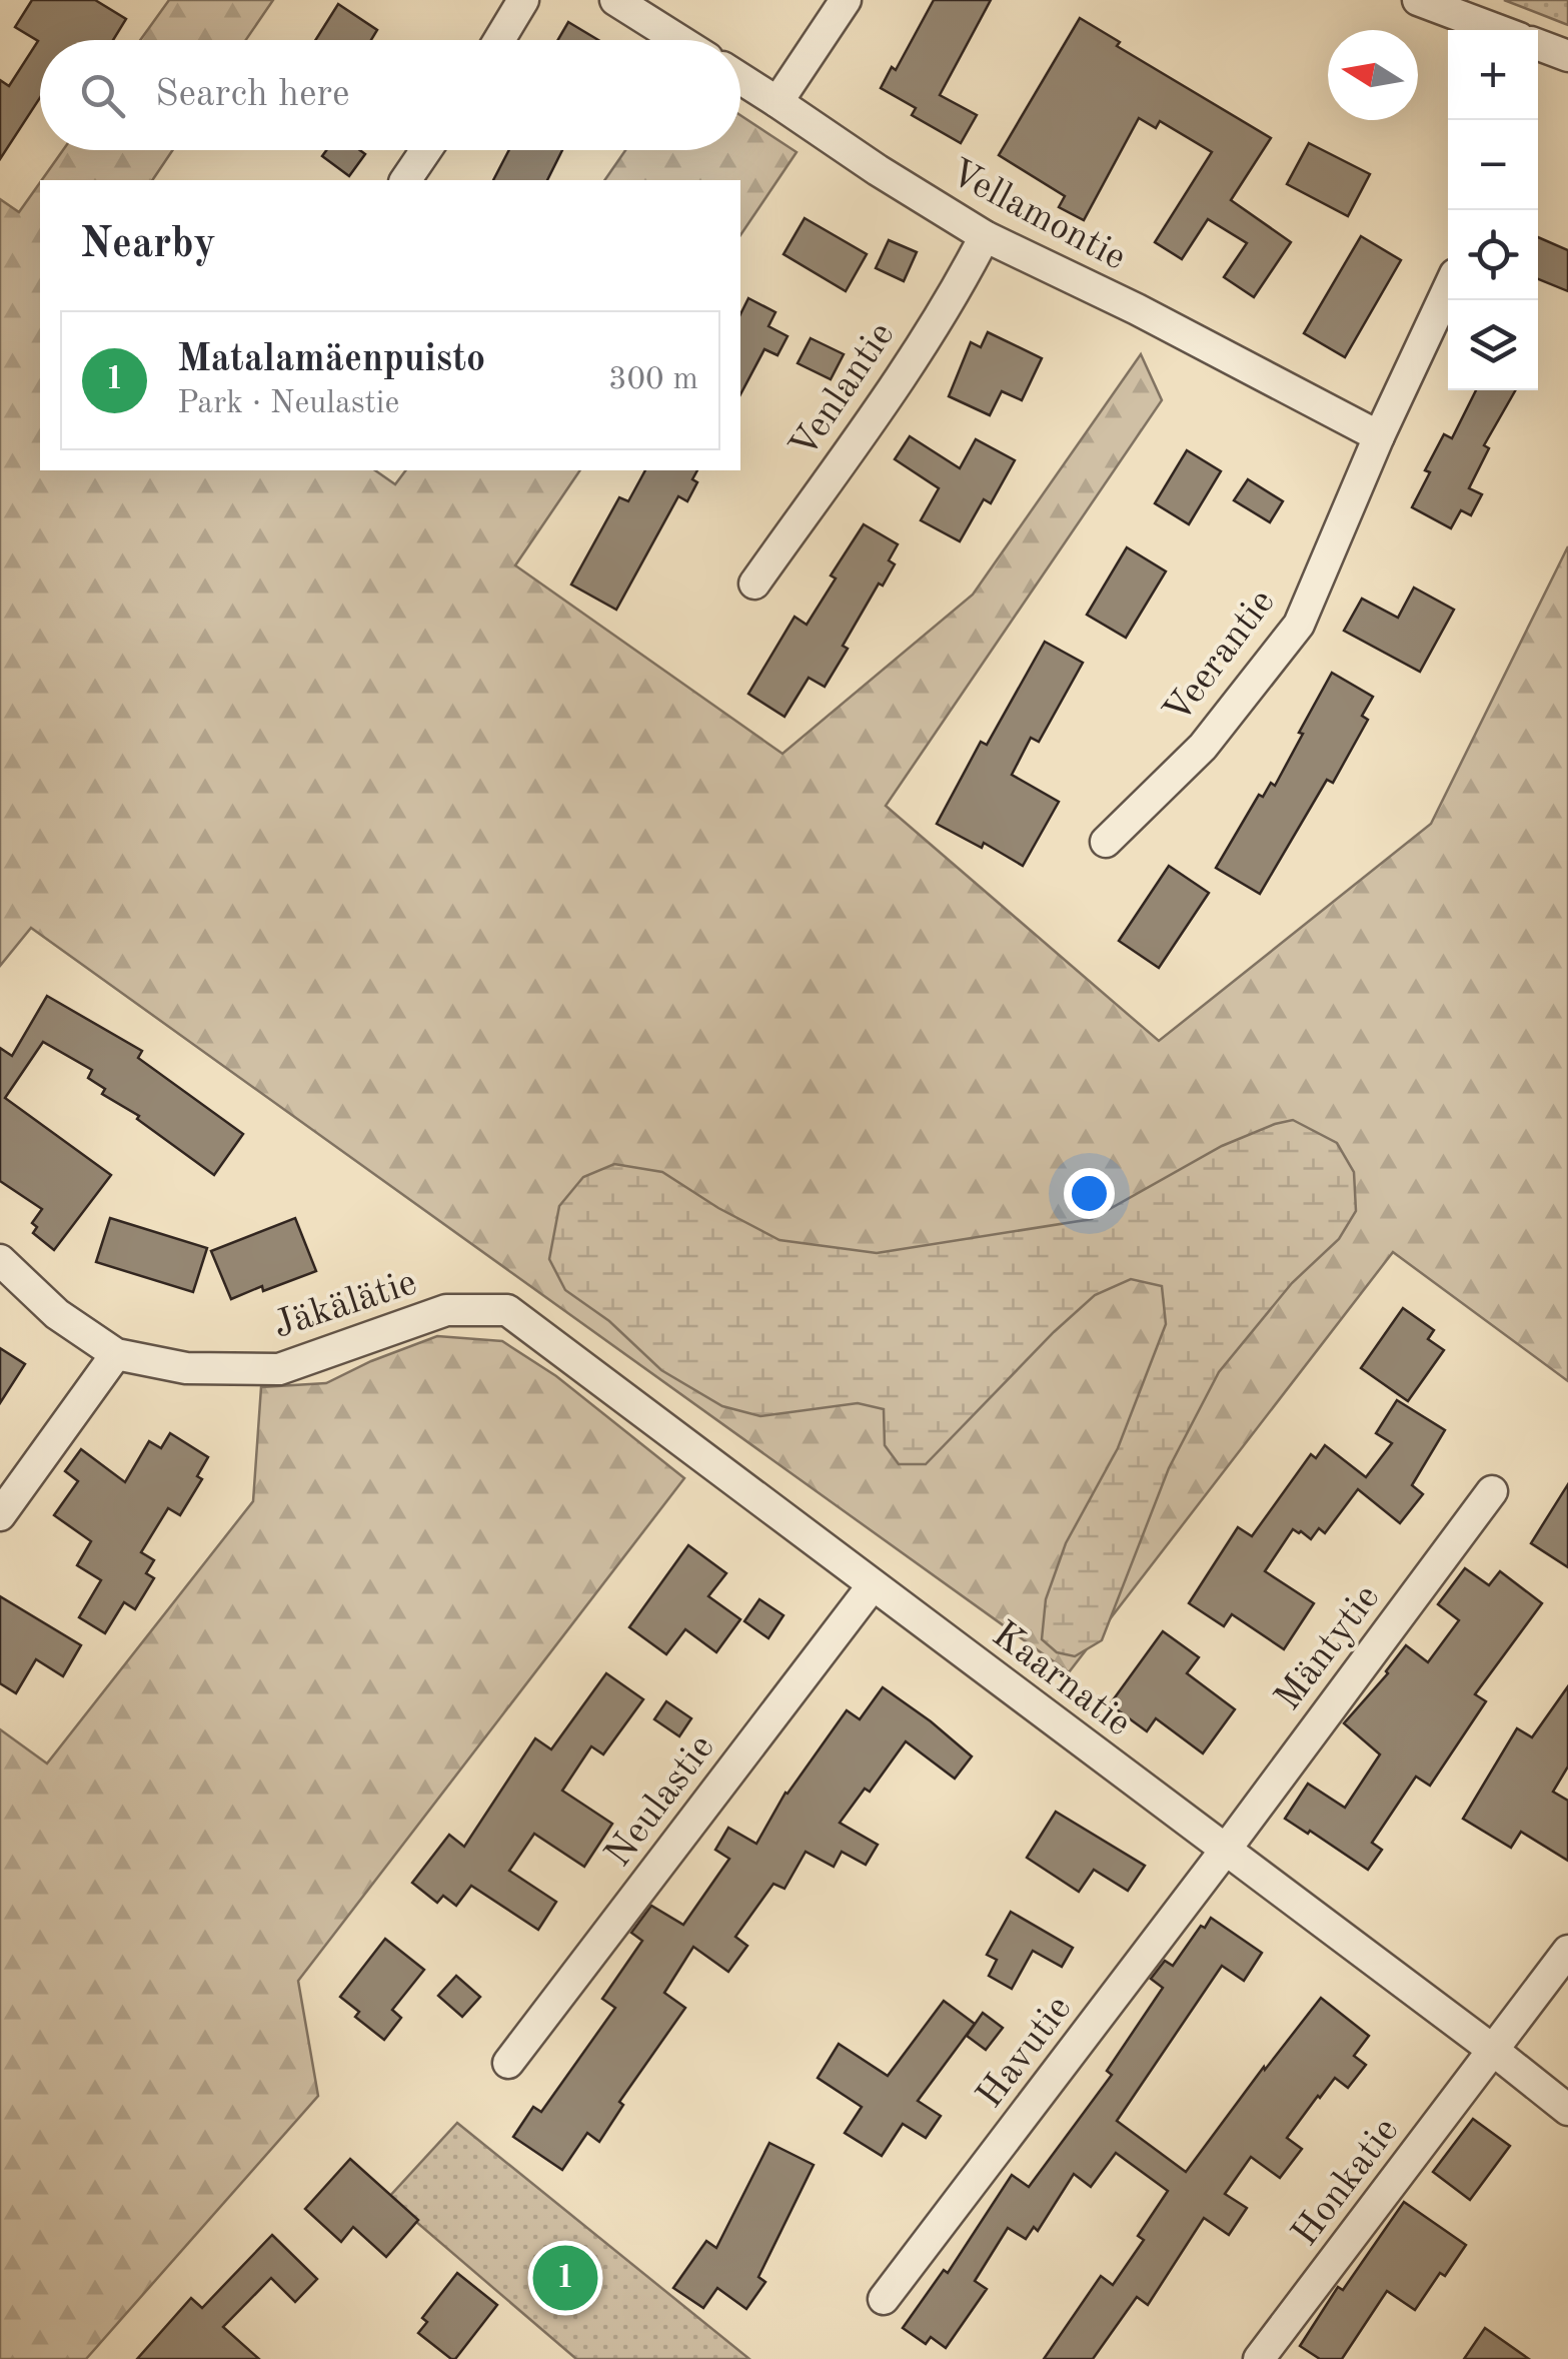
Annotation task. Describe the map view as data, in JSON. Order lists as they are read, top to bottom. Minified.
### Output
{"streets":{"street":["Vellamontie","Venlantie","Veerantie","Jäkälätie","Mäntytie","Kaarnatie","Neulastie","Havutie","Honkatie"]},"crossings":[["Vellamontie","Venlantie"],["Vellamontie","Veerantie"],["Jäkälätie","Kaarnatie"],["Mäntytie","Kaarnatie"],["Mäntytie","Havutie"],["Kaarnatie","Neulastie"],["Kaarnatie","Havutie"],["Kaarnatie","Honkatie"]],"north":"left","page":{"map_buttons":["+","−"],"search":"Search here","heading":"Nearby","list":[{"mark":"1","name":"Matalamäenpuisto","note":"Park · Neulastie","value":"300 m"}],"pins":"1"}}
